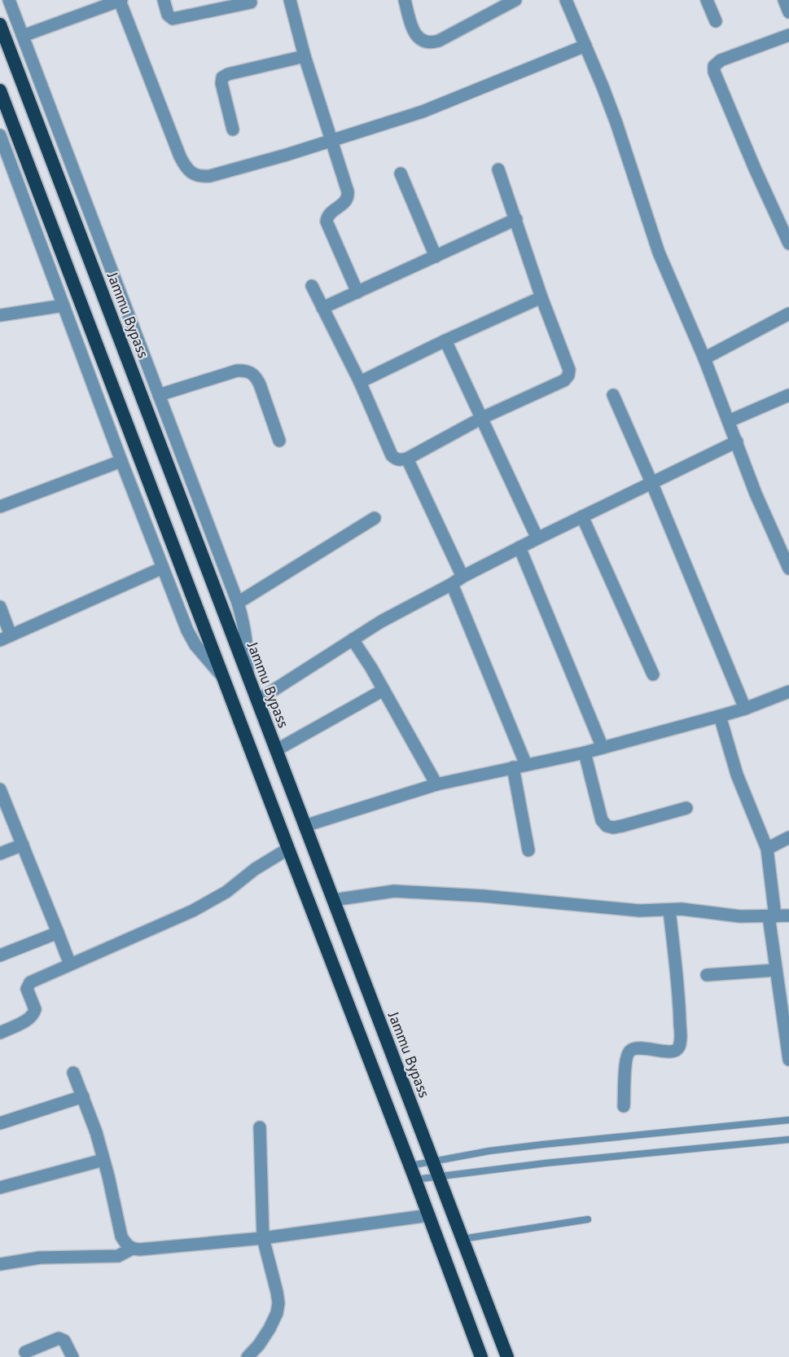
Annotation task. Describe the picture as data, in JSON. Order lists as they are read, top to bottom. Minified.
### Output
{"streets":{"highway":["Jammu Bypass"]}}
